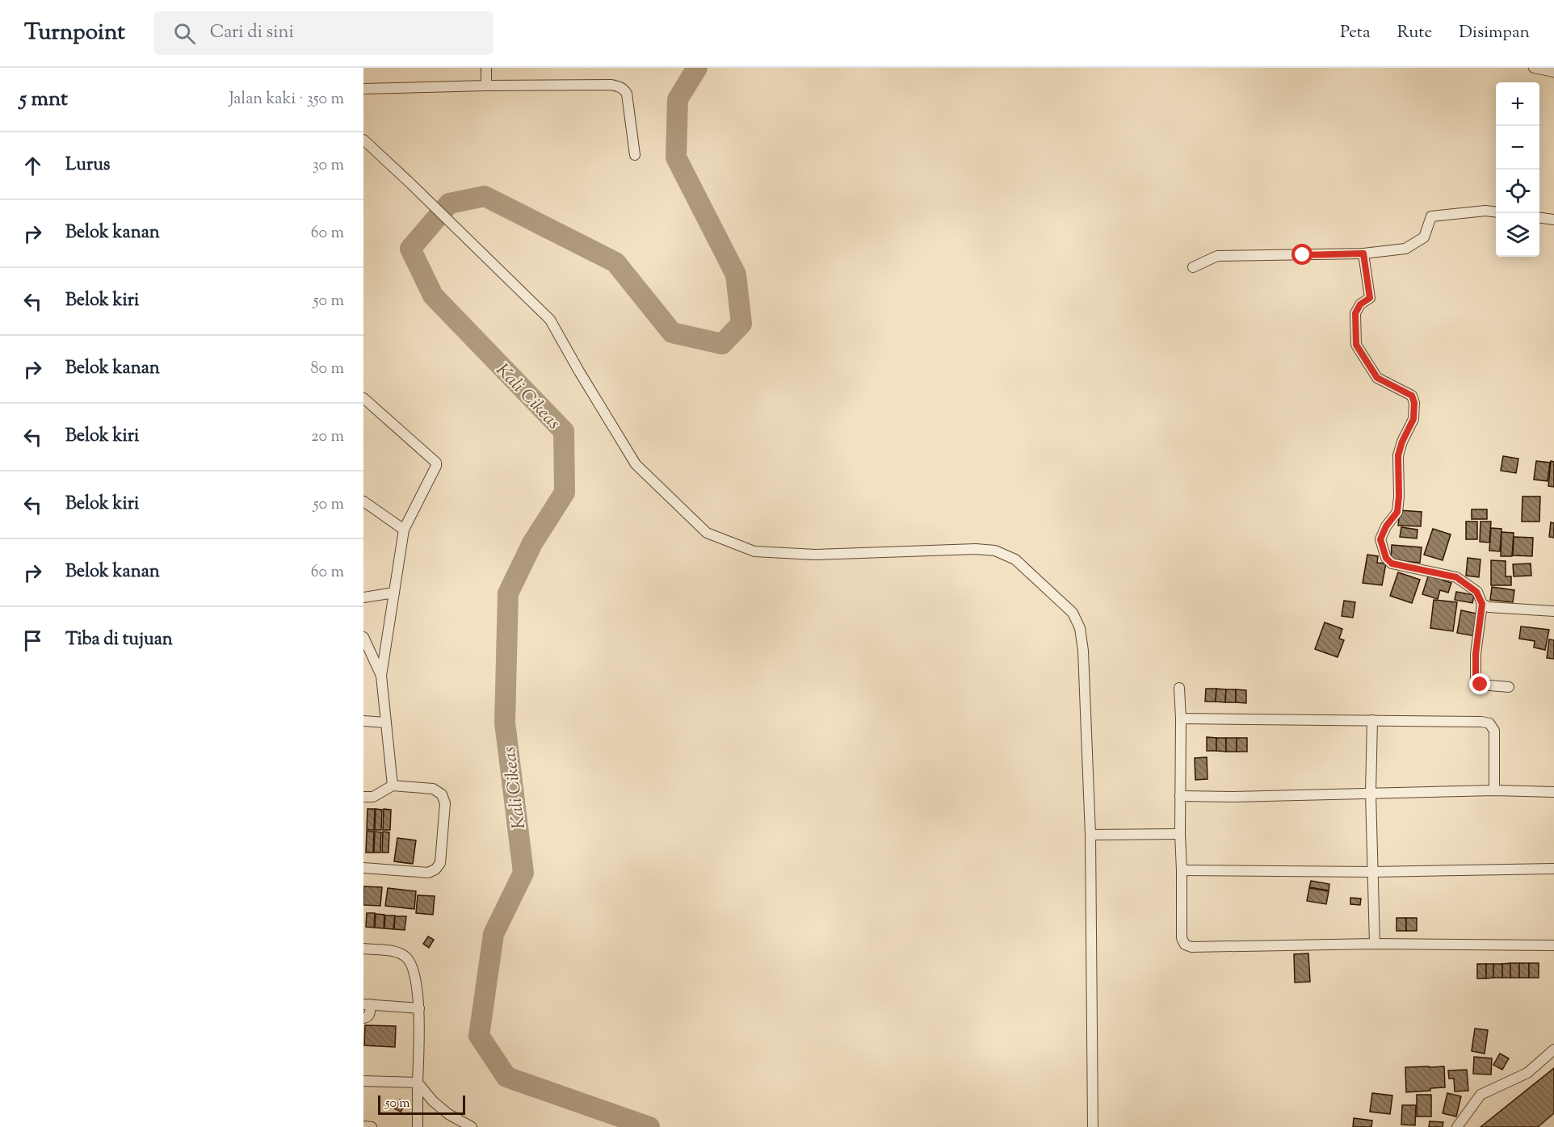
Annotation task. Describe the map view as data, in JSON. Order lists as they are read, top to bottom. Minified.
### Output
{"water":["Kali Cikeas"],"scale_bar":"50 m","page":{"header":"Turnpoint","search":"Cari di sini","nav":["Peta","Rute","Disimpan"],"heading":["5 mnt","Jalan kaki · 350 m"],"map_buttons":["+","−"],"list":[["Lurus","30 m"],["Belok kanan","60 m"],["Belok kiri","50 m"],["Belok kanan","80 m"],["Belok kiri","20 m"],["Belok kiri","50 m"],["Belok kanan","60 m"],"Tiba di tujuan"],"scale":"50 m"}}
